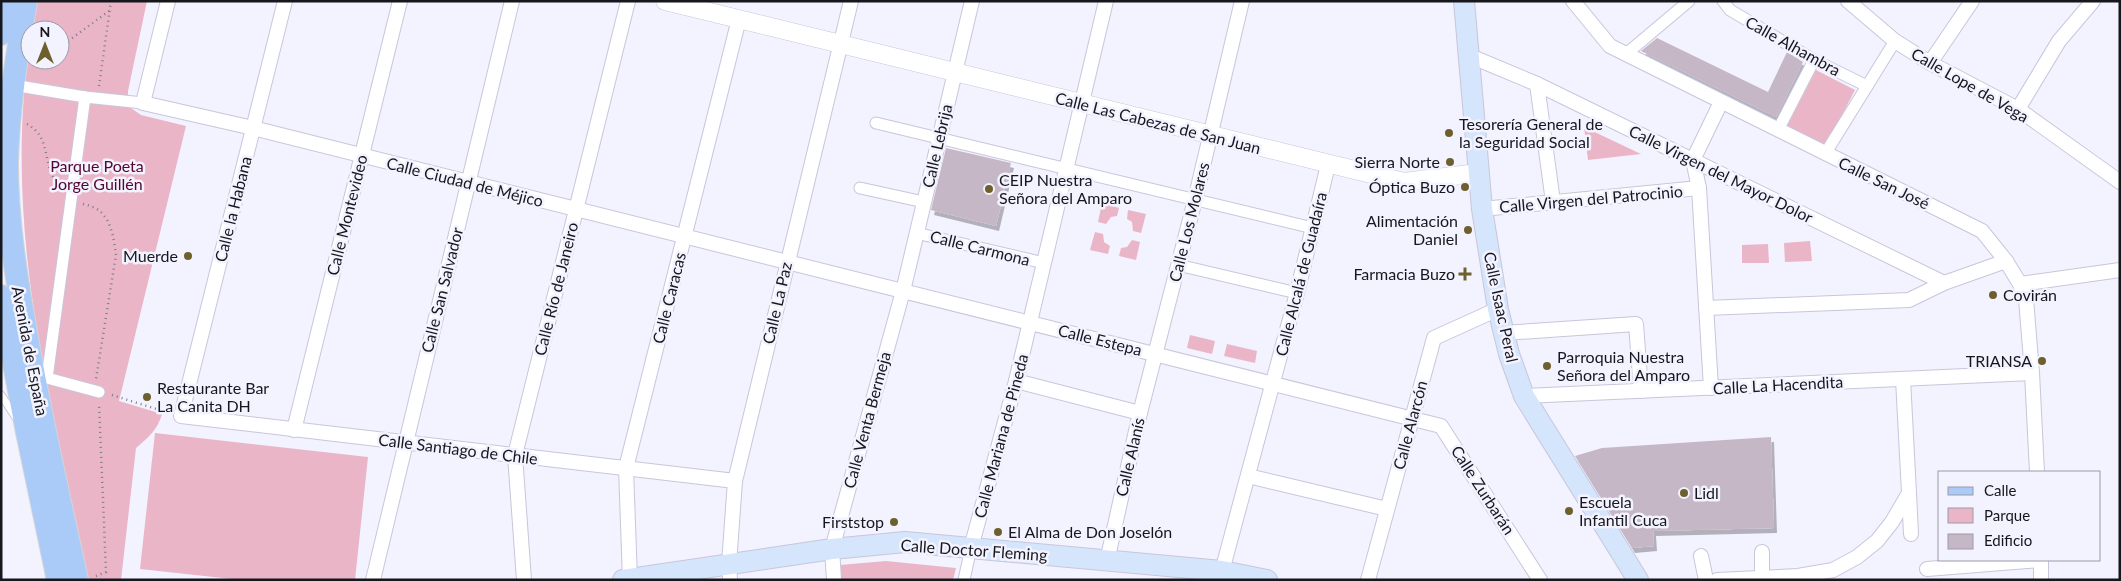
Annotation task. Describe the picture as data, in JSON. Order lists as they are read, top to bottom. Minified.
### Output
{"streets":{"main road":["Calle Isaac Peral","Avenida de España","Calle Doctor Fleming"],"street":["Calle Alhambra","Calle Lope de Vega","Calle Las Cabezas de San Juan","Calle Lebrija","Calle Virgen del Mayor Dolor","Calle Ciudad de Méjico","Calle San José","Calle Virgen del Patrocinio","Calle la Habana","Calle Montevideo","Calle Los Molares","Calle Carmona","Calle Alcalá de Guadaíra","Calle Río de Janeiro","Calle San Salvador","Calle Caracas","Calle La Paz","Calle Estepa","Calle La Hacendita","Calle Venta Bermeja","Calle Alarcón","Calle Mariana de Pineda","Calle Santiago de Chile","Calle Alanís","Calle Zurbarán"]},"crossings":[["Calle Las Cabezas de San Juan","Calle Lebrija"],["Calle Las Cabezas de San Juan","Calle Los Molares"],["Calle Las Cabezas de San Juan","Calle Alcalá de Guadaíra"],["Calle Las Cabezas de San Juan","Calle Caracas"],["Calle Las Cabezas de San Juan","Calle La Paz"],["Calle Las Cabezas de San Juan","Calle Isaac Peral"],["Calle Las Cabezas de San Juan","Calle Mariana de Pineda"],["Calle Lebrija","Calle Carmona"],["Calle Lebrija","Calle Estepa"],["Calle Lebrija","Calle Venta Bermeja"],["Calle Virgen del Mayor Dolor","Calle Isaac Peral"],["Calle Ciudad de Méjico","Calle la Habana"],["Calle Ciudad de Méjico","Calle Montevideo"],["Calle Ciudad de Méjico","Calle Río de Janeiro"],["Calle Ciudad de Méjico","Calle San Salvador"],["Calle Ciudad de Méjico","Calle Caracas"],["Calle Ciudad de Méjico","Calle La Paz"],["Calle Ciudad de Méjico","Calle Estepa"],["Calle San José","Calle La Hacendita"],["Calle Virgen del Patrocinio","Calle Isaac Peral"],["Calle la Habana","Calle Santiago de Chile"],["Calle Montevideo","Calle Santiago de Chile"],["Calle Los Molares","Calle Estepa"],["Calle Los Molares","Calle Alanís"],["Calle Carmona","Calle Mariana de Pineda"],["Calle Alcalá de Guadaíra","Calle Estepa"],["Calle Alcalá de Guadaíra","Calle Doctor Fleming"],["Calle Río de Janeiro","Calle Santiago de Chile"],["Calle San Salvador","Calle Santiago de Chile"],["Calle Caracas","Calle Santiago de Chile"],["Calle Caracas","Calle Doctor Fleming"],["Calle La Paz","Calle Estepa"],["Calle La Paz","Calle Santiago de Chile"],["Calle La Paz","Calle Doctor Fleming"],["Calle Isaac Peral","Calle La Hacendita"],["Calle Isaac Peral","Calle Alarcón"],["Calle Estepa","Calle Venta Bermeja"],["Calle Estepa","Calle Alarcón"],["Calle Estepa","Calle Mariana de Pineda"],["Calle Estepa","Calle Alanís"],["Calle Estepa","Calle Zurbarán"],["Calle Venta Bermeja","Calle Doctor Fleming"],["Calle Alarcón","Calle Zurbarán"],["Calle Mariana de Pineda","Calle Doctor Fleming"],["Calle Alanís","Calle Doctor Fleming"]],"parks":["Parque Poeta Jorge Guillén"],"places":{"other":["Tesorería General de la Seguridad Social","Sierra Norte","Óptica Buzo","CEIP Nuestra Señora del Amparo","Alimentación Daniel","Muerde","Covirán","TRIANSA","Parroquia Nuestra Señora del Amparo","Restaurante Bar La Canita DH","Lidl","Escuela Infantil Cuca","Firststop","El Alma de Don Joselón"],"health":["Farmacia Buzo"]},"legend":["Calle","Parque","Edificio"],"north":"top"}
